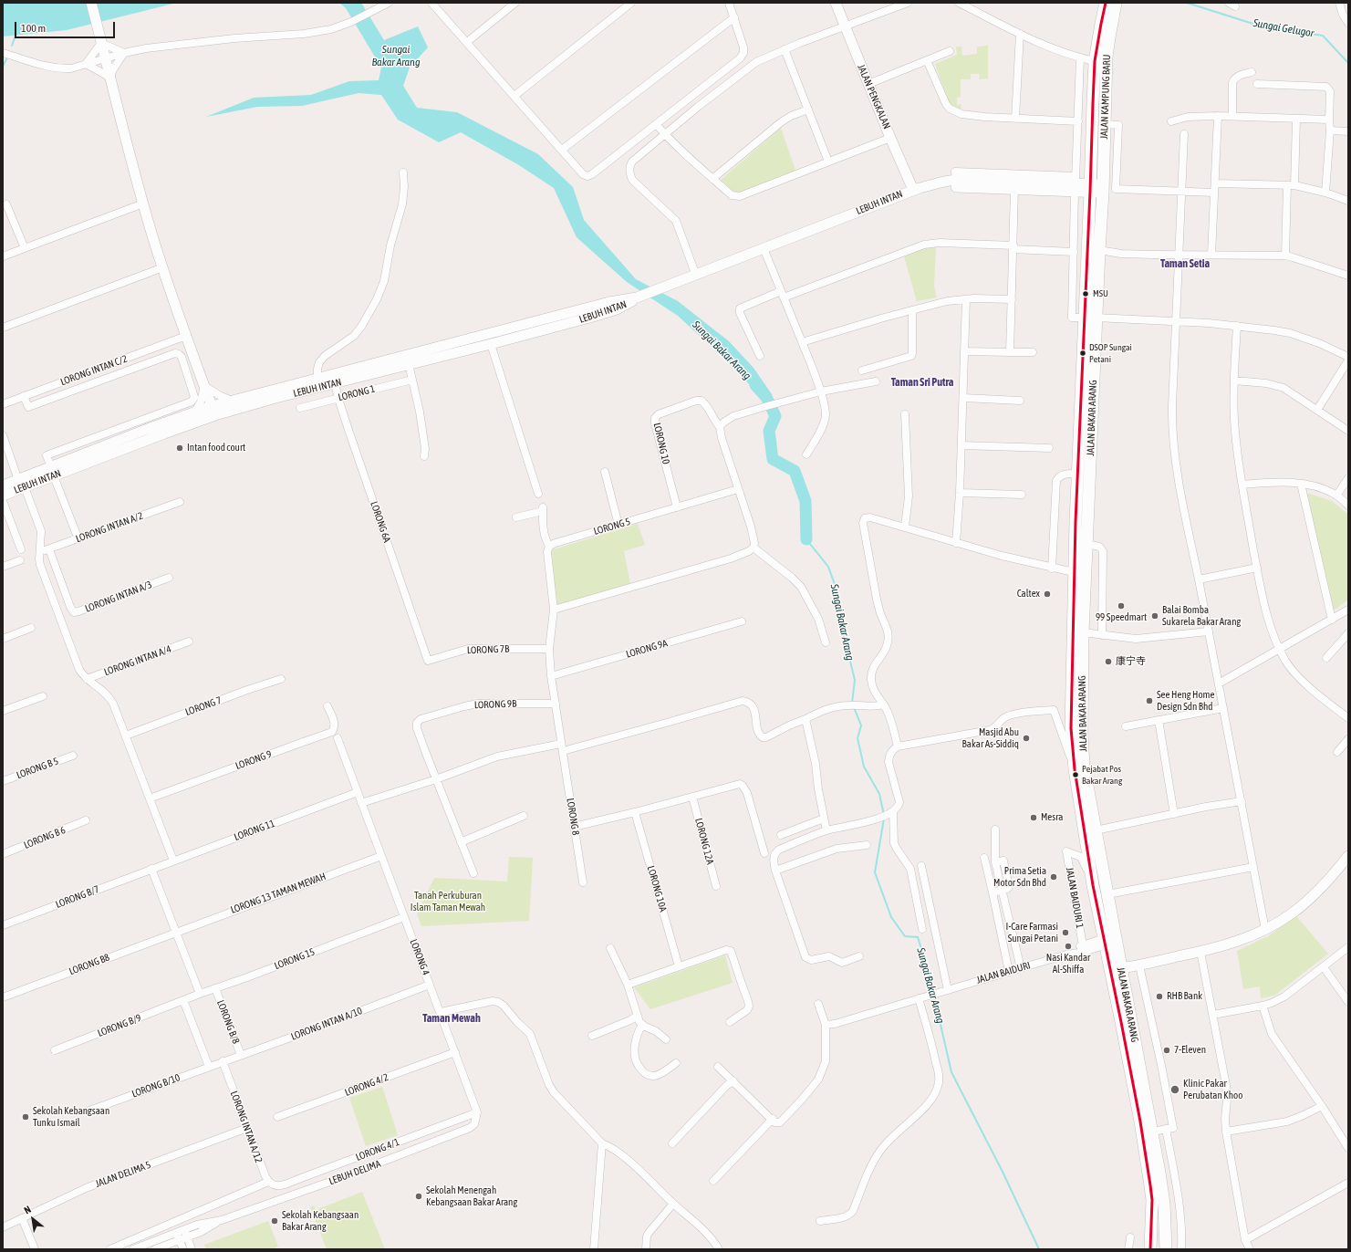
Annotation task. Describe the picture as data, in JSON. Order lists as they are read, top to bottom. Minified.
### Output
{"streets":{"main road":["JALAN PENGKALAN","JALAN KAMPUNG BARU","LEBUH INTAN","JALAN BAKAR ARANG"],"street":["LORONG INTAN C/2","LORONG 1","LORONG 10","LORONG 6A","LORONG 5","LORONG INTAN A/2","LORONG INTAN A/3","LORONG 9A","LORONG 7B","LORONG INTAN A/4","LORONG 9B","LORONG 7","LORONG 9","LORONG B 5","LORONG 8","LORONG 11","LORONG B 6","LORONG 12A","LORONG 10A","LORONG 13 TAMAN MEWAH","LORONG B/7","JALAN BAIDURI 1","LORONG 4","LORONG 15","LORONG B8","JALAN BAIDURI","LORONG B/8","LORONG INTAN A/10","LORONG B/9","LORONG 4/2","LORONG B/10","LORONG INTAN A/12","LORONG 4/1","LEBUH DELIMA","JALAN DELIMA 5"]},"crossings":[["JALAN PENGKALAN","LEBUH INTAN"],["JALAN KAMPUNG BARU","LEBUH INTAN"],["JALAN KAMPUNG BARU","JALAN BAKAR ARANG"],["LEBUH INTAN","JALAN BAKAR ARANG"],["LEBUH INTAN","LORONG 6A"],["LORONG 1","LORONG 6A"],["JALAN BAKAR ARANG","JALAN BAIDURI 1"],["JALAN BAKAR ARANG","JALAN BAIDURI"],["LORONG 10","LORONG 5"],["LORONG 6A","LORONG 7B"],["LORONG INTAN A/2","LORONG INTAN A/3"],["LORONG 9A","LORONG 8"],["LORONG 7B","LORONG 8"],["LORONG 9B","LORONG 8"],["LORONG 11","LORONG B/7"],["LORONG 11","LORONG 4"],["LORONG 13 TAMAN MEWAH","LORONG 4"],["LORONG 13 TAMAN MEWAH","LORONG B8"],["JALAN BAIDURI 1","JALAN BAIDURI"],["LORONG 4","LORONG 15"],["LORONG 4","LORONG INTAN A/10"],["LORONG 4","LORONG 4/2"],["LORONG 4","LORONG 4/1"],["LORONG 4","LEBUH DELIMA"],["LORONG 15","LORONG B/8"],["LORONG 15","LORONG B/9"],["LORONG B/8","LORONG INTAN A/10"],["LORONG INTAN A/10","LORONG B/10"],["LORONG INTAN A/10","LORONG INTAN A/12"],["LORONG B/10","LORONG INTAN A/12"],["LORONG INTAN A/12","LORONG 4/1"],["LORONG INTAN A/12","JALAN DELIMA 5"],["LORONG 4/1","LEBUH DELIMA"]],"districts":["Taman Setia","Taman Sri Putra","Taman Mewah"],"water":["Sungai Gelugor","Sungai Bakar Arang"],"parks":["Tanah Perkuburan Islam Taman Mewah"],"places":["MSU","DSOP Sungai Petani","Intan food court","Caltex","99 Speedmart","Balai Bomba Sukarela Bakar Arang","康宁寺","See Heng Home Design Sdn Bhd","Masjid Abu Bakar As-Siddiq","Pejabat Pos Bakar Arang","Mesra","Prima Setia Motor Sdn Bhd","I-Care Farmasi Sungai Petani","Nasi Kandar Al-Shiffa","RHB Bank","7-Eleven","Klinic Pakar Perubatan Khoo","Sekolah Kebangsaan Tunku Ismail","Sekolah Menengah Kebangsaan Bakar Arang","Sekolah Kebangsaan Bakar Arang"],"scale_bar":"100 m","north":"top left"}
